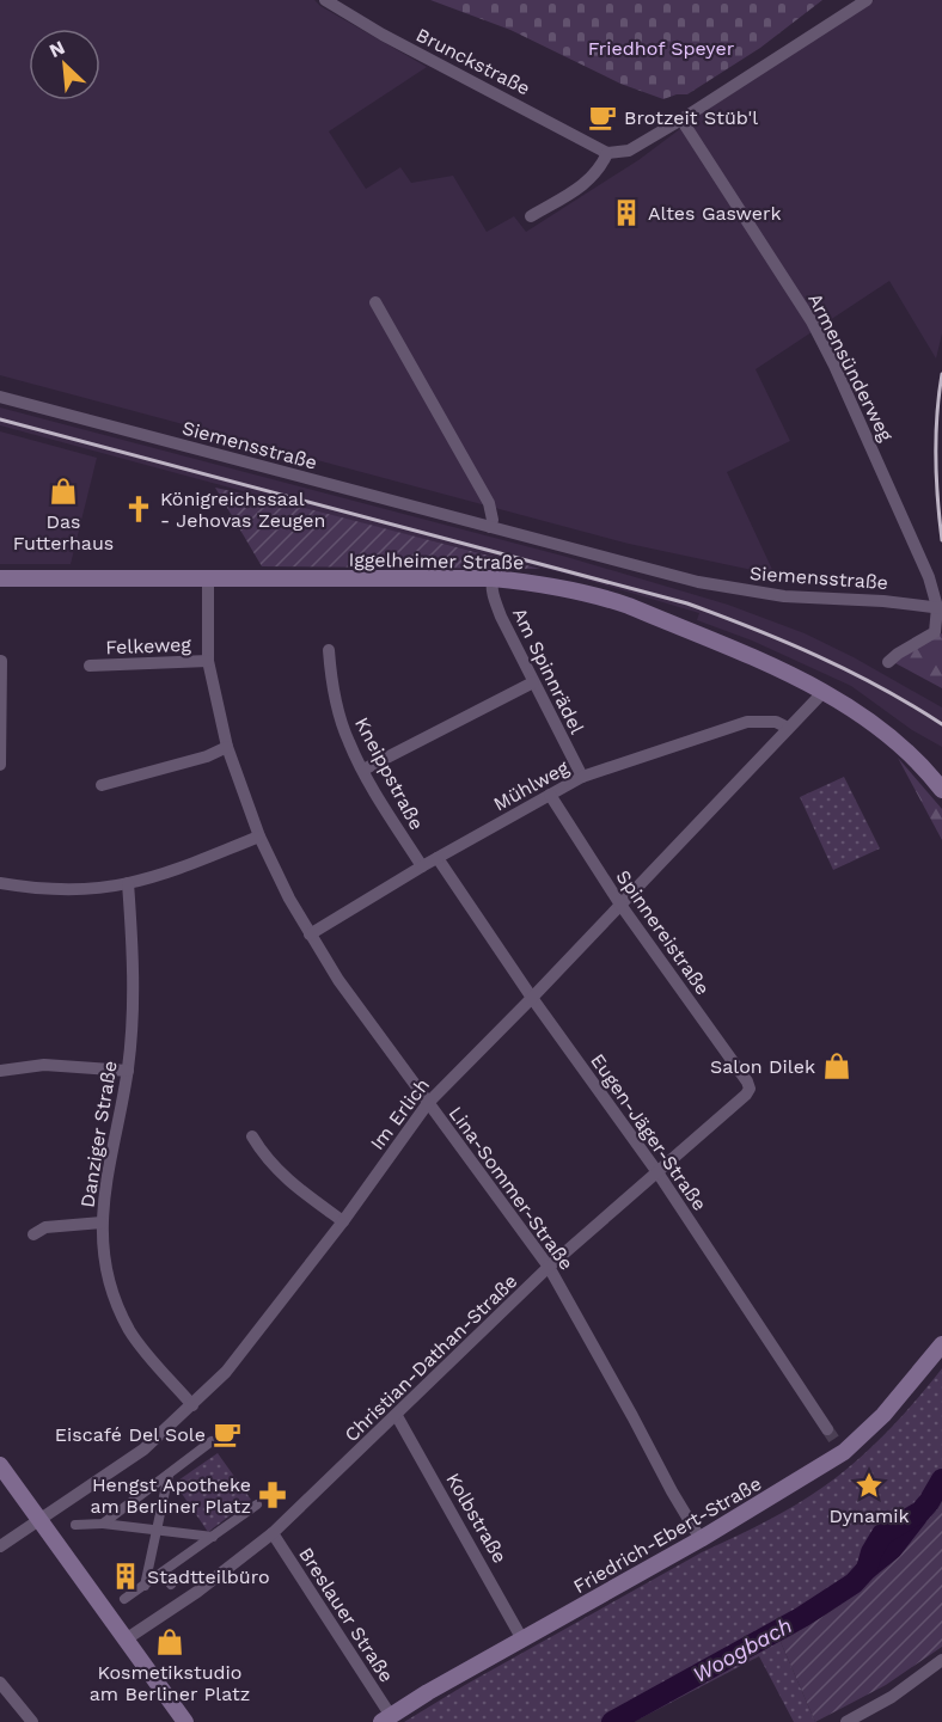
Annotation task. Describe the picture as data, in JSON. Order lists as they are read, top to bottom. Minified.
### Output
{"streets":{"main road":["Iggelheimer Straße","Friedrich-Ebert-Straße"],"street":["Brunckstraße","Armensünderweg","Siemensstraße","Felkeweg","Am Spinnrädel","Kneippstraße","Mühlweg","Spinnereistraße","Im Erlich","Eugen-Jäger-Straße","Danziger Straße","Lina-Sommer-Straße","Christian-Dathan-Straße","Kolbstraße","Breslauer Straße"]},"crossings":[["Armensünderweg","Siemensstraße"],["Iggelheimer Straße","Am Spinnrädel"],["Iggelheimer Straße","Im Erlich"],["Iggelheimer Straße","Lina-Sommer-Straße"],["Felkeweg","Lina-Sommer-Straße"],["Am Spinnrädel","Mühlweg"],["Kneippstraße","Mühlweg"],["Mühlweg","Spinnereistraße"],["Mühlweg","Im Erlich"],["Mühlweg","Eugen-Jäger-Straße"],["Mühlweg","Lina-Sommer-Straße"],["Spinnereistraße","Im Erlich"],["Spinnereistraße","Christian-Dathan-Straße"],["Im Erlich","Eugen-Jäger-Straße"],["Im Erlich","Danziger Straße"],["Im Erlich","Lina-Sommer-Straße"],["Eugen-Jäger-Straße","Christian-Dathan-Straße"],["Lina-Sommer-Straße","Christian-Dathan-Straße"],["Lina-Sommer-Straße","Friedrich-Ebert-Straße"],["Christian-Dathan-Straße","Kolbstraße"],["Christian-Dathan-Straße","Breslauer Straße"],["Kolbstraße","Friedrich-Ebert-Straße"],["Friedrich-Ebert-Straße","Breslauer Straße"]],"water":["Woogbach"],"parks":["Friedhof Speyer"],"places":{"cafe":["Brotzeit Stüb'l","Eiscafé Del Sole"],"building":["Altes Gaswerk","Stadtteilbüro"],"shop":["Das Futterhaus","Salon Dilek","Kosmetikstudio am Berliner Platz"],"church":["Königreichssaal - Jehovas Zeugen"],"place":["Dynamik"],"pharmacy":["Hengst Apotheke am Berliner Platz"]},"north":"top left"}
